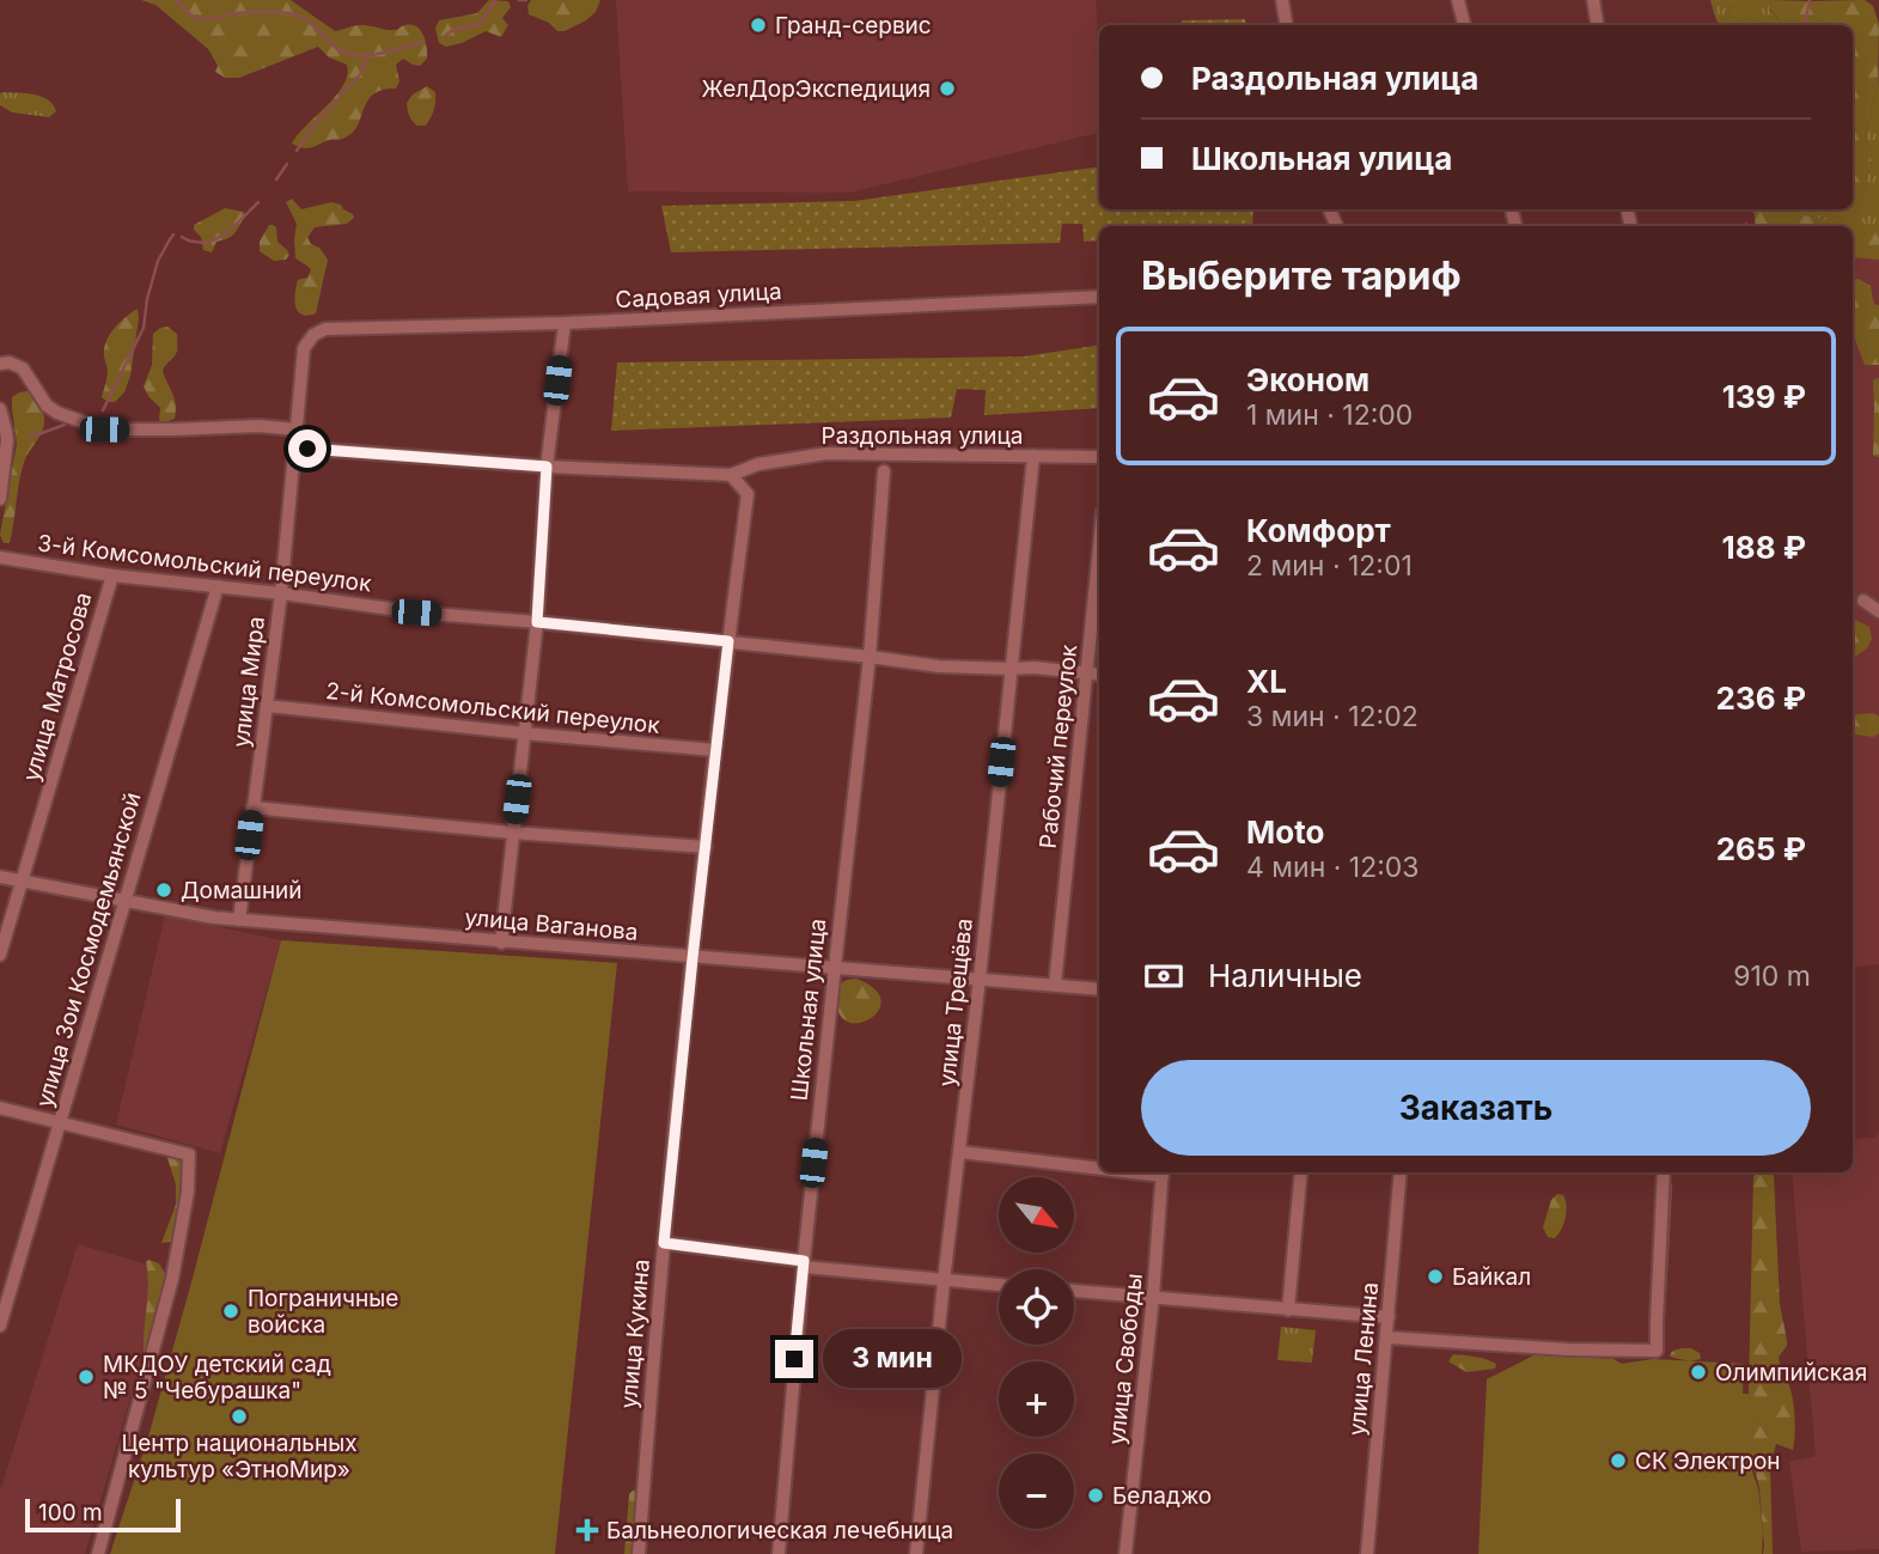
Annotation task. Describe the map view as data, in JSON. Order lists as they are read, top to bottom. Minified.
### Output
{"streets":{"street":["Садовая улица","Раздольная улица","3-й Комсомольский переулок","улица Мира","улица Матросова","2-й Комсомольский переулок","Рабочий переулок","улица Ваганова","улица Зои Космодемьянской","улица Трещёва","Школьная улица","улица Кукина","улица Свободы","улица Ленина"]},"crossings":[["Садовая улица","улица Мира"],["Раздольная улица","улица Мира"],["Раздольная улица","улица Трещёва"],["Раздольная улица","улица Кукина"],["3-й Комсомольский переулок","улица Мира"],["3-й Комсомольский переулок","улица Матросова"],["3-й Комсомольский переулок","Рабочий переулок"],["3-й Комсомольский переулок","улица Зои Космодемьянской"],["3-й Комсомольский переулок","улица Трещёва"],["3-й Комсомольский переулок","Школьная улица"],["3-й Комсомольский переулок","улица Кукина"],["улица Мира","2-й Комсомольский переулок"],["улица Мира","улица Ваганова"],["улица Матросова","улица Ваганова"],["2-й Комсомольский переулок","улица Кукина"],["Рабочий переулок","улица Ваганова"],["улица Ваганова","улица Зои Космодемьянской"],["улица Ваганова","улица Трещёва"],["улица Ваганова","Школьная улица"],["улица Ваганова","улица Кукина"]],"places":{"other":["Гранд-сервис","ЖелДорЭкспедиция","Домашний","Байкал","Пограничные войска","Олимпийская","МКДОУ детский сад № 5 \"Чебурашка\"","Центр национальных культур «ЭтноМир»","СК Электрон","Беладжо"],"health":["Бальнеологическая лечебница"]},"scale_bar":"100 m","north":"bottom right","page":{"banner":["Раздольная улица","Школьная улица"],"heading":"Выберите тариф","list":[{"name":"Эконом","note":"1 мин · 12:00","value":"139 ₽"},{"name":"Комфорт","note":"2 мин · 12:01","value":"188 ₽"},{"name":"XL","note":"3 мин · 12:02","value":"236 ₽"},{"name":"Moto","note":"4 мин · 12:03","value":"265 ₽"}],"pay":["Наличные","910 m"],"buttons":"Заказать","map_buttons":["+","−"],"bubble":"3 мин","scale":"100 m"}}
